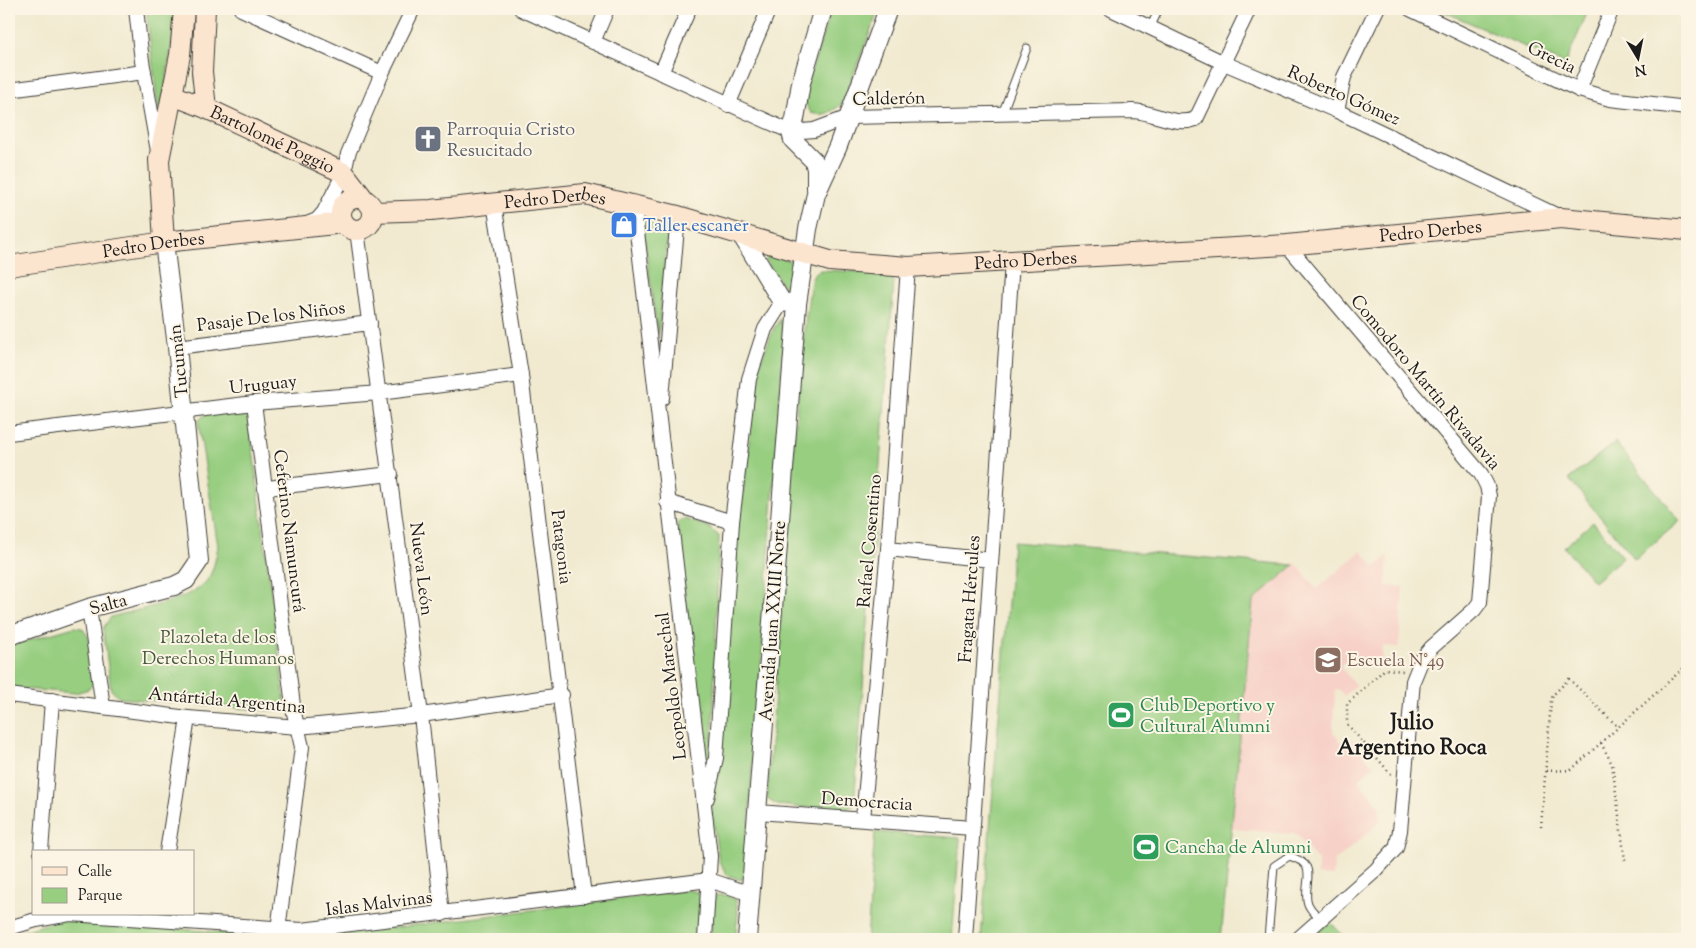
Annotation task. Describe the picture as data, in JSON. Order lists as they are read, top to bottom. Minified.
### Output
{"streets":{"main road":["Bartolomé Poggio","Pedro Derbes","Tucumán"],"street":["Grecia","Roberto Gómez","Calderón","Pasaje De los Niños","Comodoro Martín Rivadavia","Uruguay","Ceferino Namuncurá","Rafael Cosentino","Patagonia","Nueva León","Fragata Hércules","Salta","Avenida Juan XXIII Norte","Leopoldo Marechal","Antártida Argentina","Democracia","Islas Malvinas"]},"crossings":[["Roberto Gómez","Calderón"],["Roberto Gómez","Pedro Derbes"],["Calderón","Avenida Juan XXIII Norte"],["Bartolomé Poggio","Pedro Derbes"],["Bartolomé Poggio","Tucumán"],["Bartolomé Poggio","Nueva León"],["Pedro Derbes","Tucumán"],["Pedro Derbes","Comodoro Martín Rivadavia"],["Pedro Derbes","Rafael Cosentino"],["Pedro Derbes","Patagonia"],["Pedro Derbes","Nueva León"],["Pedro Derbes","Fragata Hércules"],["Pedro Derbes","Avenida Juan XXIII Norte"],["Pedro Derbes","Leopoldo Marechal"],["Pasaje De los Niños","Tucumán"],["Pasaje De los Niños","Nueva León"],["Tucumán","Uruguay"],["Tucumán","Salta"],["Uruguay","Ceferino Namuncurá"],["Uruguay","Patagonia"],["Uruguay","Nueva León"],["Ceferino Namuncurá","Antártida Argentina"],["Ceferino Namuncurá","Islas Malvinas"],["Rafael Cosentino","Democracia"],["Patagonia","Antártida Argentina"],["Patagonia","Islas Malvinas"],["Nueva León","Antártida Argentina"],["Nueva León","Islas Malvinas"],["Fragata Hércules","Democracia"],["Avenida Juan XXIII Norte","Leopoldo Marechal"],["Avenida Juan XXIII Norte","Democracia"],["Avenida Juan XXIII Norte","Islas Malvinas"],["Leopoldo Marechal","Islas Malvinas"]],"districts":["Julio Argentino Roca"],"parks":["Plazoleta de los Derechos Humanos"],"places":{"church":["Parroquia Cristo Resucitado"],"shop":["Taller escaner"],"school or university":["Escuela N°49"],"sports":["Club Deportivo y Cultural Alumni","Cancha de Alumni"]},"legend":["Calle","Parque"],"north":"bottom"}
